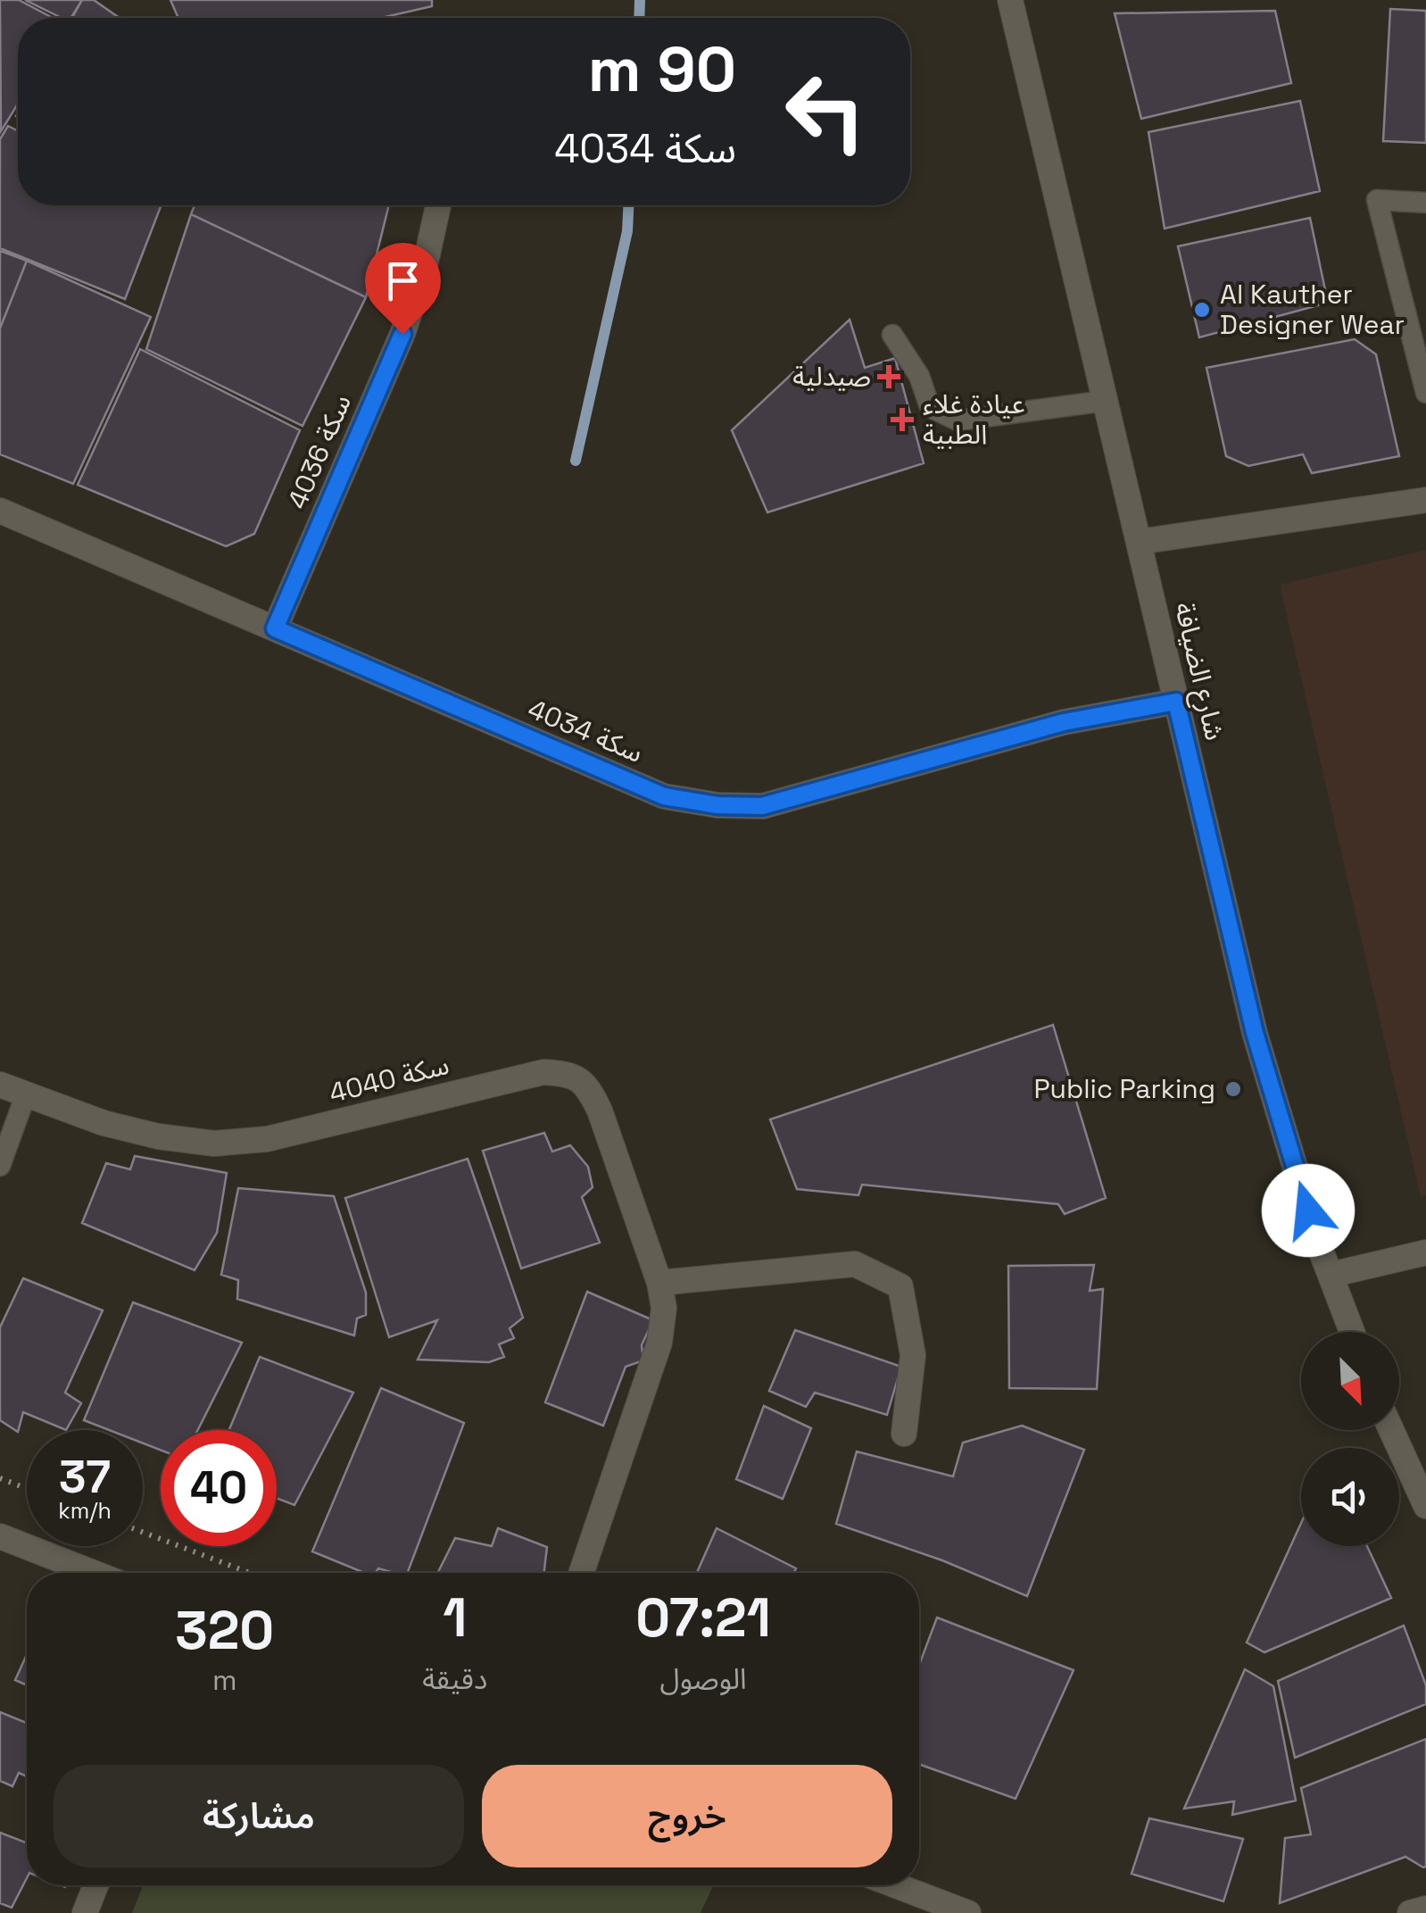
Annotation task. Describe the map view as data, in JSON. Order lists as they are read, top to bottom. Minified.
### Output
{"streets":{"street":["سكة 4036","شارع الضيافة","سكة 4034","سكة 4040"]},"crossings":[["سكة 4036","سكة 4034"],["شارع الضيافة","سكة 4034"]],"places":{"other":["Al Kauther Designer Wear","Public Parking"],"health":["صيدلية","عيادة غلاء الطبية"]},"north":"bottom right","page":{"turn":["90 m","سكة 4034"],"speed":"37 km/h","limit":"40","eta":["07:21","الوصول","1","دقيقة","320","m"],"buttons":["خروج","مشاركة"]}}
